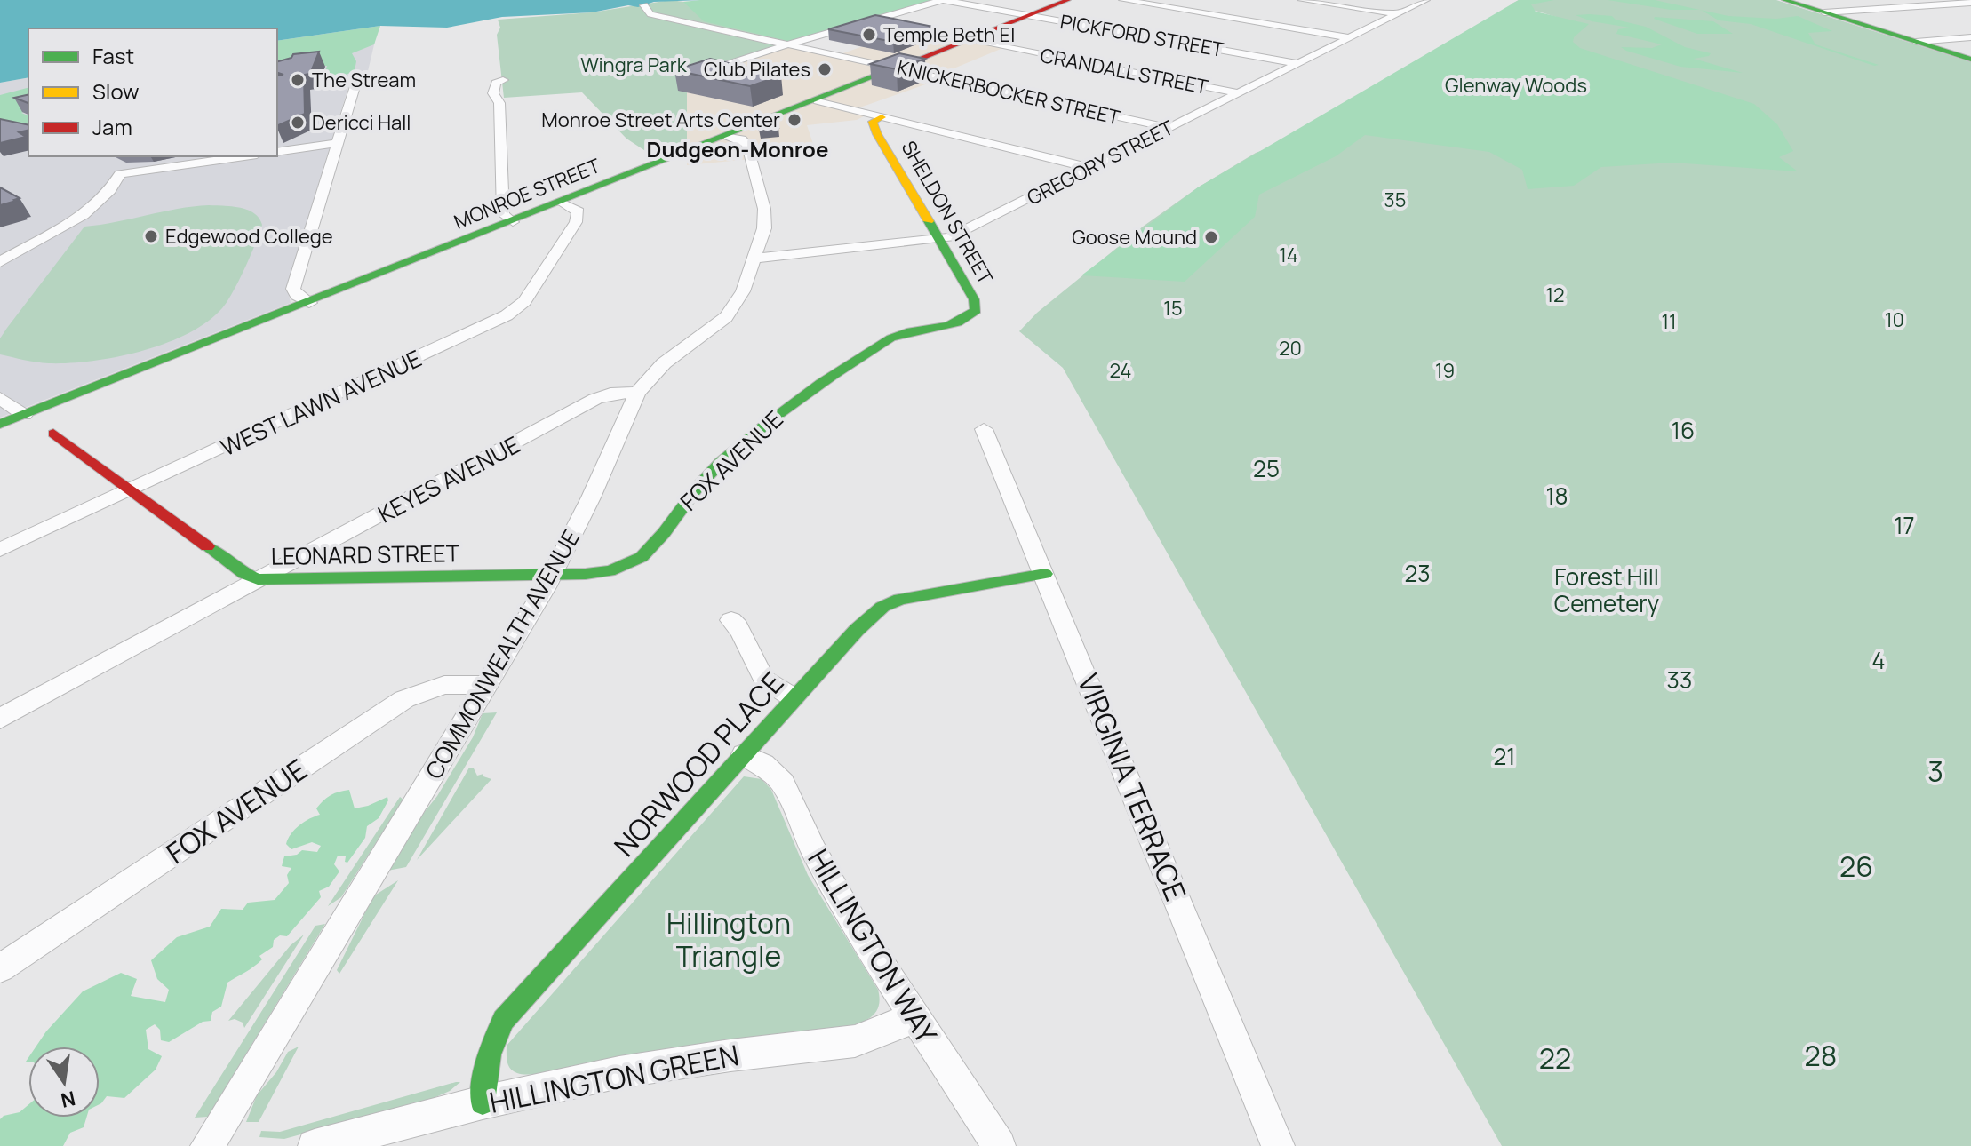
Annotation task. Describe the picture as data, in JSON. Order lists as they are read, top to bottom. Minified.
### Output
{"streets":{"street":["PICKFORD STREET","CRANDALL STREET","KNICKERBOCKER STREET","GREGORY STREET","MONROE STREET","SHELDON STREET","WEST LAWN AVENUE","FOX AVENUE","KEYES AVENUE","LEONARD STREET","COMMONWEALTH AVENUE","NORWOOD PLACE","VIRGINIA TERRACE","HILLINGTON WAY","HILLINGTON GREEN"]},"crossings":[["PICKFORD STREET","GREGORY STREET"],["PICKFORD STREET","MONROE STREET"],["CRANDALL STREET","GREGORY STREET"],["CRANDALL STREET","MONROE STREET"],["KNICKERBOCKER STREET","GREGORY STREET"],["KNICKERBOCKER STREET","MONROE STREET"],["GREGORY STREET","SHELDON STREET"],["GREGORY STREET","COMMONWEALTH AVENUE"],["MONROE STREET","WEST LAWN AVENUE"],["MONROE STREET","COMMONWEALTH AVENUE"],["SHELDON STREET","FOX AVENUE"],["WEST LAWN AVENUE","LEONARD STREET"],["FOX AVENUE","LEONARD STREET"],["FOX AVENUE","COMMONWEALTH AVENUE"],["KEYES AVENUE","LEONARD STREET"],["KEYES AVENUE","COMMONWEALTH AVENUE"],["LEONARD STREET","COMMONWEALTH AVENUE"],["NORWOOD PLACE","VIRGINIA TERRACE"],["NORWOOD PLACE","HILLINGTON WAY"],["NORWOOD PLACE","HILLINGTON GREEN"],["HILLINGTON WAY","HILLINGTON GREEN"]],"districts":["Dudgeon-Monroe"],"parks":["Wingra Park","Glenway Woods","35","14","12","15","10","11","20","24","19","16","25","18","17","23","Forest Hill Cemetery","4","33","21","3","26","Hillington Triangle","28","22"],"places":["Temple Beth El","Club Pilates","The Stream","Monroe Street Arts Center","Dericci Hall","Edgewood College","Goose Mound"],"legend":["Fast","Slow","Jam"],"north":"bottom"}
